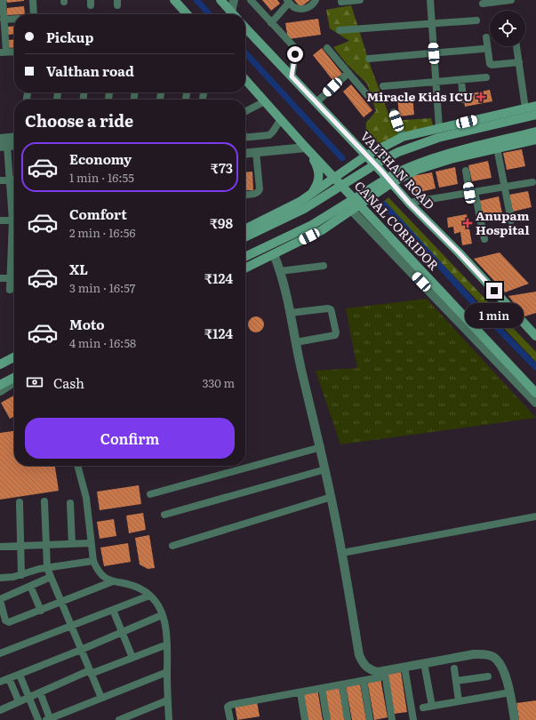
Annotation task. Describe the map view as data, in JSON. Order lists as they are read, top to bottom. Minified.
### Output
{"streets":{"main road":["VALTHAN ROAD","CANAL CORRIDOR"]},"places":{"health":["Miracle Kids ICU","Anupam Hospital"]},"page":{"banner":["Pickup","Valthan road"],"heading":"Choose a ride","list":[{"name":"Economy","note":"1 min · 16:55","value":"₹73"},{"name":"Comfort","note":"2 min · 16:56","value":"₹98"},{"name":"XL","note":"3 min · 16:57","value":"₹124"},{"name":"Moto","note":"4 min · 16:58","value":"₹124"}],"bubble":"1 min","pay":["Cash","330 m"],"buttons":"Confirm"}}
